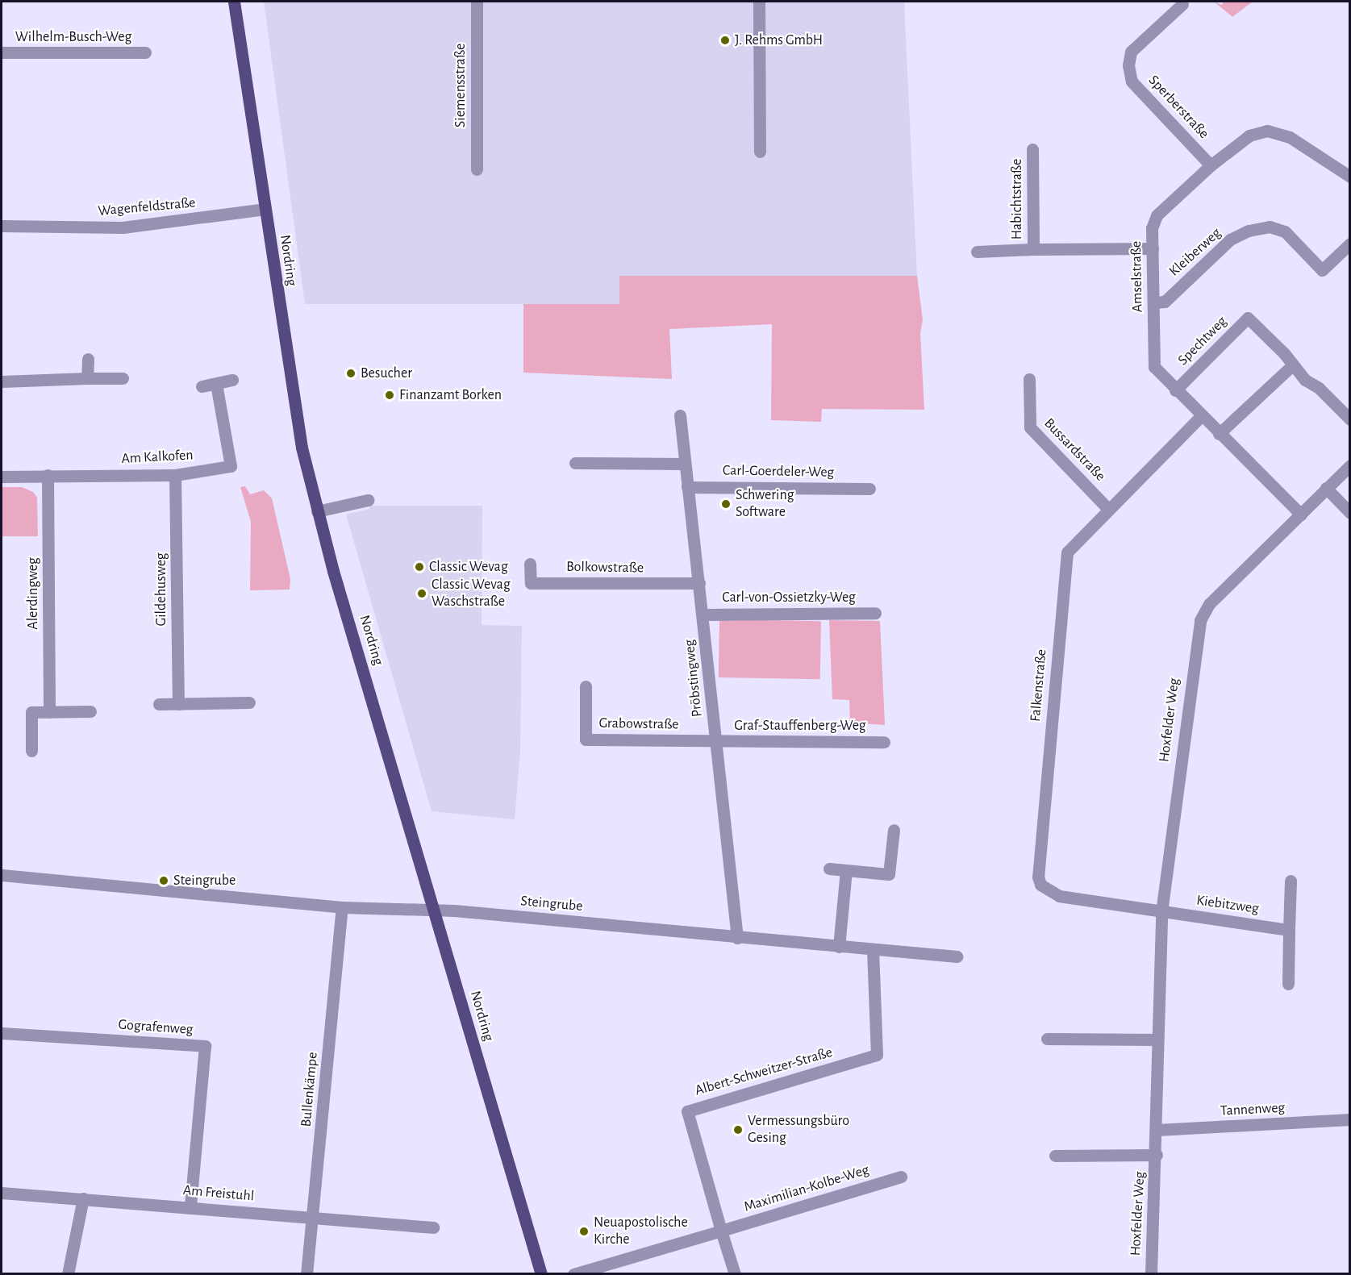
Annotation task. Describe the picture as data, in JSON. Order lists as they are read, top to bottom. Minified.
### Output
{"streets":{"main road":["Nordring"],"street":["Wilhelm-Busch-Weg","Siemensstraße","Sperberstraße","Habichtstraße","Wagenfeldstraße","Kleiberweg","Amselstraße","Spechtweg","Bussardstraße","Am Kalkofen","Carl-Goerdeler-Weg","Bolkowstraße","Gildehusweg","Alerdingweg","Carl-von-Ossietzky-Weg","Pröbstingweg","Falkenstraße","Hoxfelder Weg","Grabowstraße","Graf-Stauffenberg-Weg","Steingrube","Kiebitzweg","Gografenweg","Albert-Schweitzer-Straße","Bullenkämpe","Tannenweg","Maximilian-Kolbe-Weg","Am Freistuhl"]},"crossings":[["Sperberstraße","Amselstraße"],["Habichtstraße","Amselstraße"],["Wagenfeldstraße","Nordring"],["Kleiberweg","Amselstraße"],["Nordring","Steingrube"],["Amselstraße","Spechtweg"],["Amselstraße","Falkenstraße"],["Amselstraße","Hoxfelder Weg"],["Bussardstraße","Falkenstraße"],["Am Kalkofen","Gildehusweg"],["Am Kalkofen","Alerdingweg"],["Carl-Goerdeler-Weg","Pröbstingweg"],["Bolkowstraße","Pröbstingweg"],["Carl-von-Ossietzky-Weg","Pröbstingweg"],["Pröbstingweg","Grabowstraße"],["Pröbstingweg","Graf-Stauffenberg-Weg"],["Pröbstingweg","Steingrube"],["Falkenstraße","Hoxfelder Weg"],["Falkenstraße","Kiebitzweg"],["Hoxfelder Weg","Kiebitzweg"],["Hoxfelder Weg","Tannenweg"],["Grabowstraße","Graf-Stauffenberg-Weg"],["Steingrube","Albert-Schweitzer-Straße"],["Steingrube","Bullenkämpe"],["Gografenweg","Am Freistuhl"],["Albert-Schweitzer-Straße","Maximilian-Kolbe-Weg"],["Bullenkämpe","Am Freistuhl"]],"places":["J. Rehms GmbH","Besucher","Finanzamt Borken","Schwering Software","Classic Wevag","Classic Wevag Waschstraße","Steingrube","Vermessungsbüro Gesing","Neuapostolische Kirche"]}
